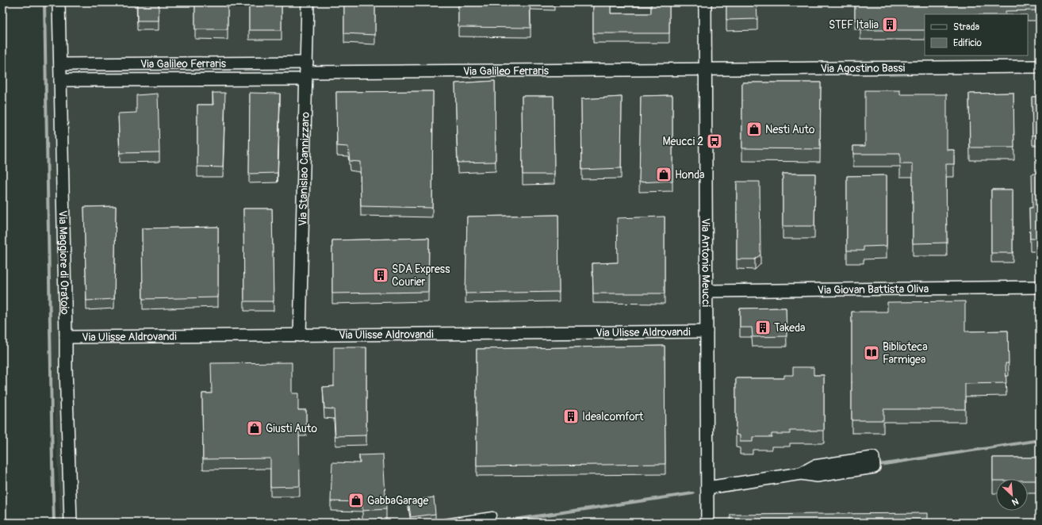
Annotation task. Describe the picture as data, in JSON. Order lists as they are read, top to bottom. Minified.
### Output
{"streets":{"street":["Via Galileo Ferraris","Via Agostino Bassi","Via Stanislao Cannizzaro","Via Maggiore di Oratoio","Via Antonio Meucci","Via Giovan Battista Oliva","Via Ulisse Aldrovandi"]},"crossings":[["Via Galileo Ferraris","Via Agostino Bassi"],["Via Galileo Ferraris","Via Stanislao Cannizzaro"],["Via Galileo Ferraris","Via Maggiore di Oratoio"],["Via Galileo Ferraris","Via Antonio Meucci"],["Via Agostino Bassi","Via Antonio Meucci"],["Via Stanislao Cannizzaro","Via Ulisse Aldrovandi"],["Via Maggiore di Oratoio","Via Ulisse Aldrovandi"],["Via Antonio Meucci","Via Giovan Battista Oliva"],["Via Antonio Meucci","Via Ulisse Aldrovandi"]],"places":{"building":["STEF Italia","SDA Express Courier","Takeda","Idealcomfort"],"shop":["Nesti Auto","Honda","Giusti Auto","GabbaGarage"],"bus stop":["Meucci 2"],"library":["Biblioteca Farmigea"]},"legend":["Strada","Edificio"],"north":"bottom right"}
